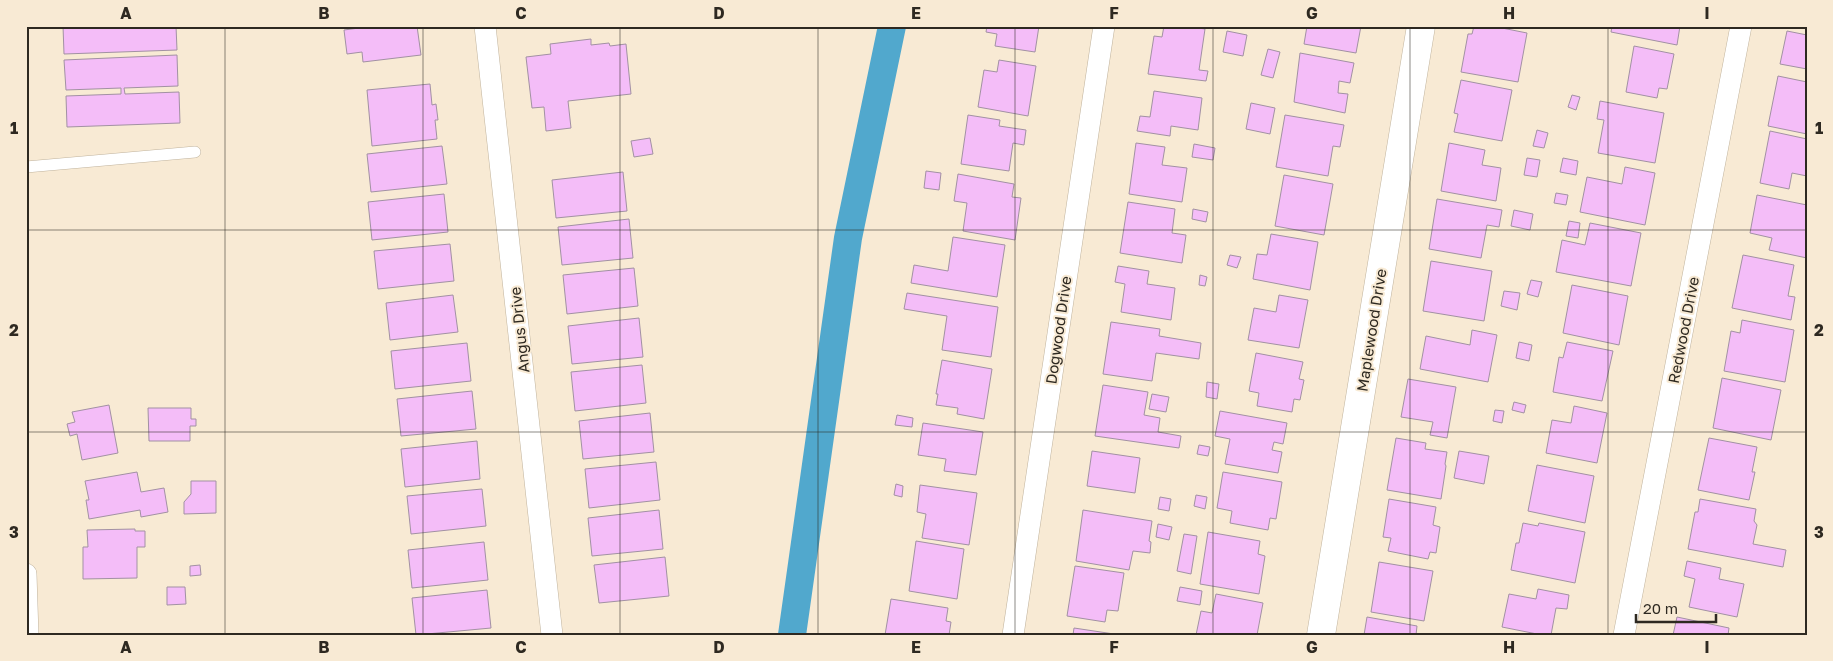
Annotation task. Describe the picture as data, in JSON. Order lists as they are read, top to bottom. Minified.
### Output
{"streets":{"street":["Angus Drive","Dogwood Drive","Maplewood Drive","Redwood Drive"]},"scale_bar":"20 m","grid":{"columns":["A","B","C","D","E","F","G","H","I"],"rows":["1","2","3"]}}
